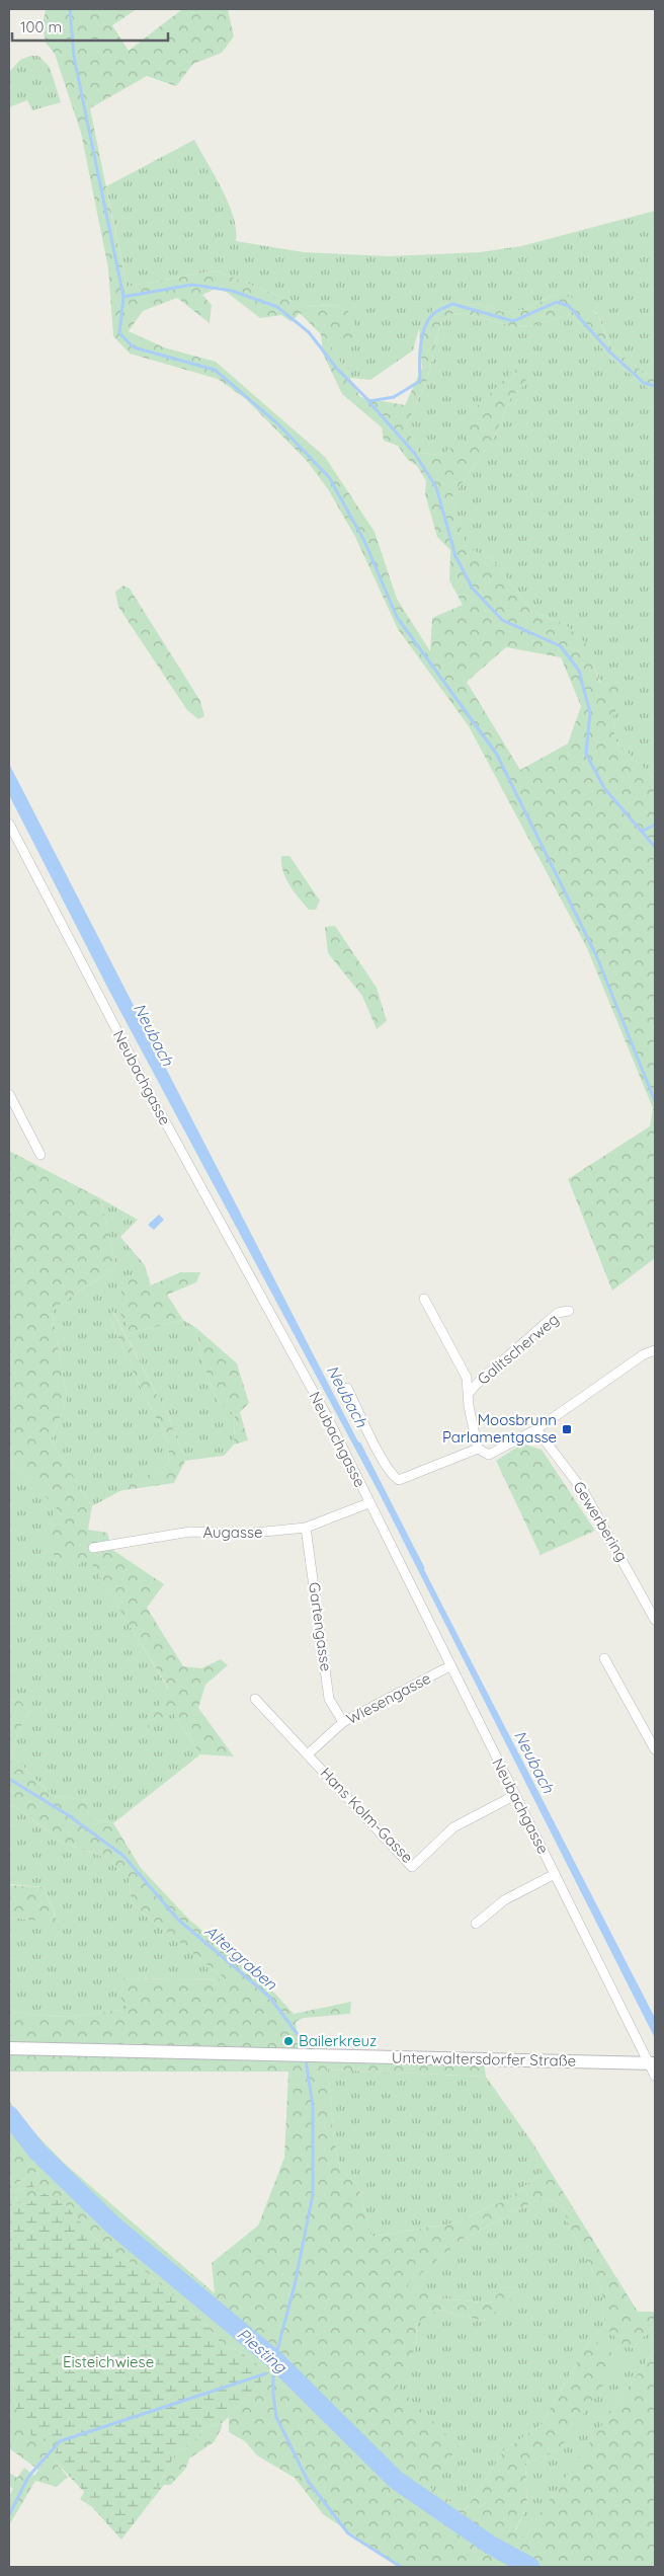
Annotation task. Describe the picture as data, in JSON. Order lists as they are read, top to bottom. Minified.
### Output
{"streets":{"main road":["Unterwaltersdorfer Straße"],"street":["Neubachgasse","Galitscherweg","Gewerbering","Augasse","Gartengasse","Wiesengasse","Hans Kolm-Gasse"]},"crossings":[["Neubachgasse","Augasse"],["Neubachgasse","Wiesengasse"],["Neubachgasse","Hans Kolm-Gasse"],["Neubachgasse","Unterwaltersdorfer Straße"],["Augasse","Gartengasse"],["Gartengasse","Wiesengasse"],["Wiesengasse","Hans Kolm-Gasse"]],"water":["Neubach","Altergraben","Piesting"],"parks":["Eisteichwiese"],"places":{"transit":["Moosbrunn Parlamentgasse"],"other":["Bailerkreuz"]},"scale_bar":"100 m"}
